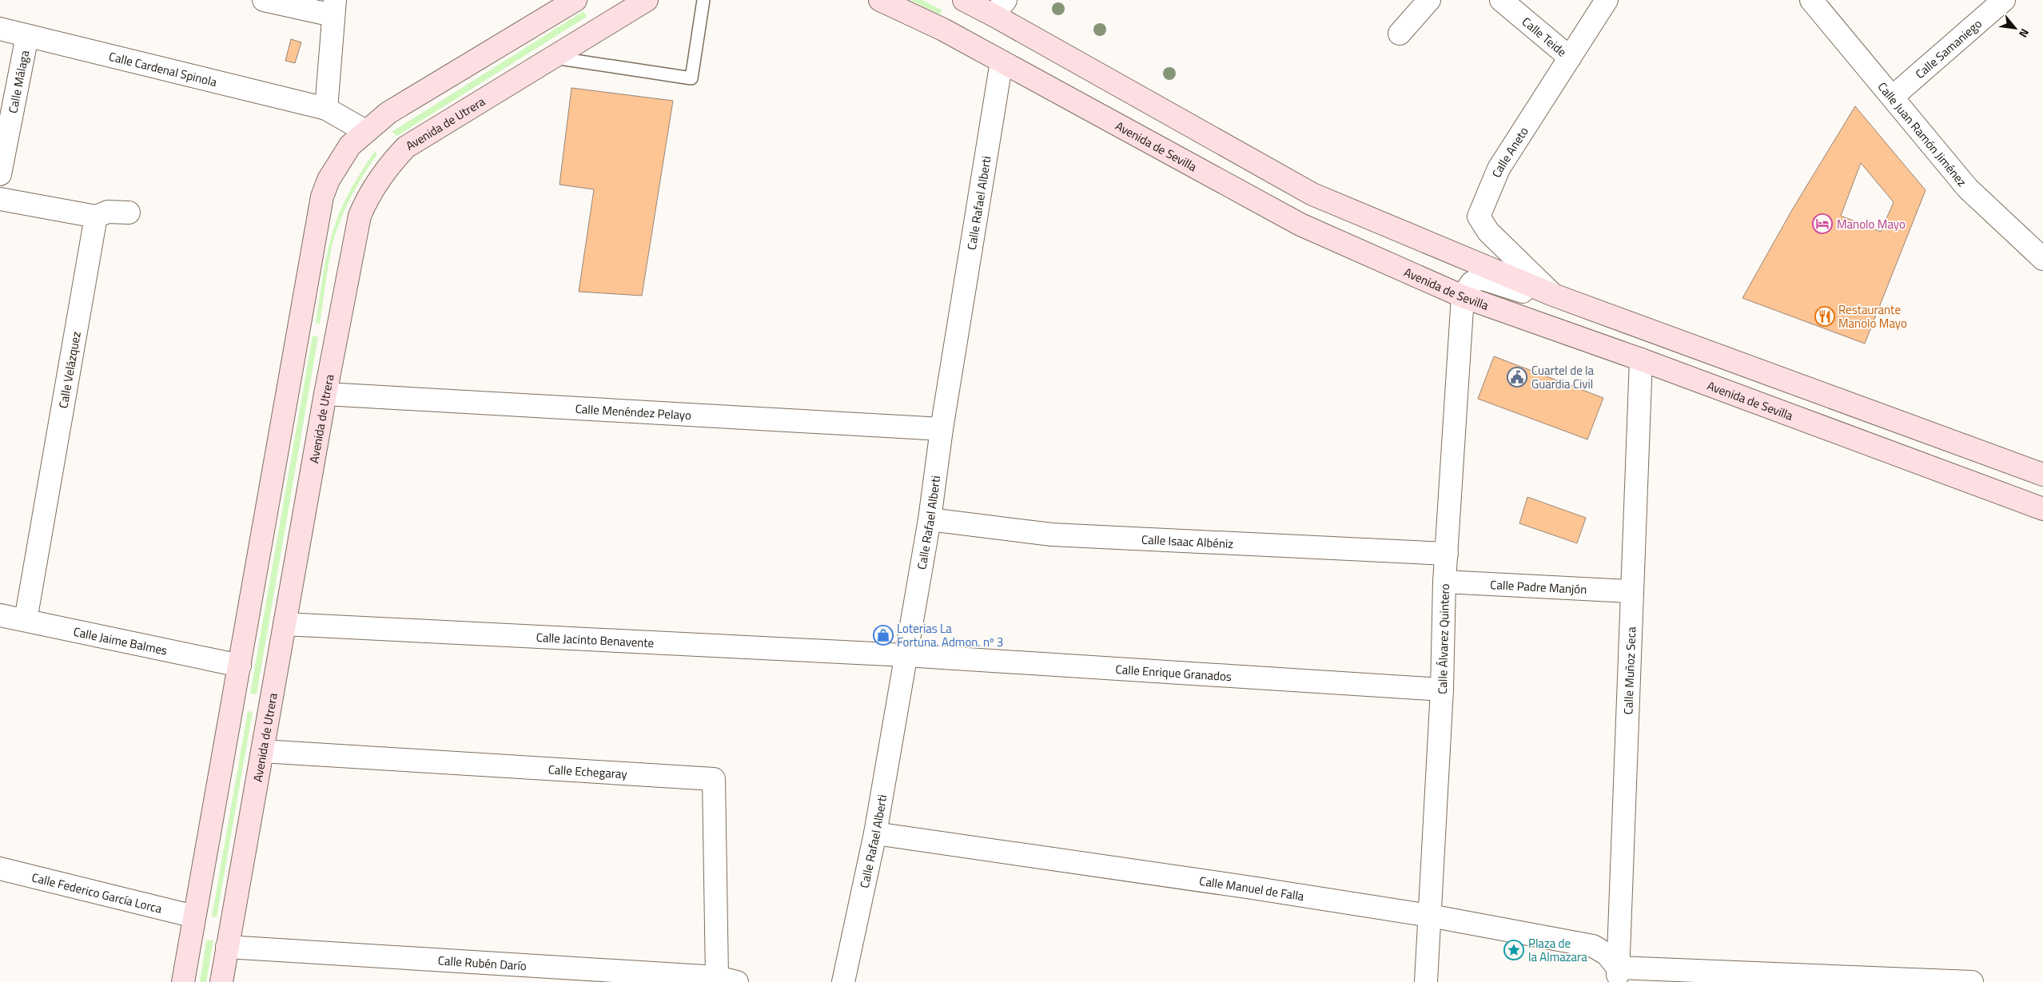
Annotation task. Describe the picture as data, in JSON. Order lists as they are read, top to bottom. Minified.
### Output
{"streets":{"main road":["Avenida de Utrera","Avenida de Sevilla"],"street":["Calle Teide","Calle Samaniego","Calle Cardenal Spinola","Calle Málaga","Calle Juan Ramón Jiménez","Calle Aneto","Calle Rafael Alberti","Calle Velázquez","Calle Menéndez Pelayo","Calle Isaac Albéniz","Calle Padre Manjón","Calle Jacinto Benavente","Calle Álvarez Quintero","Calle Jaime Balmes","Calle Muñoz Seca","Calle Enrique Granados","Calle Echegaray","Calle Manuel de Falla","Calle Federico García Lorca","Calle Rubén Darío"]},"crossings":[["Calle Teide","Calle Aneto"],["Calle Samaniego","Calle Juan Ramón Jiménez"],["Calle Cardenal Spinola","Calle Málaga"],["Avenida de Utrera","Calle Menéndez Pelayo"],["Avenida de Utrera","Calle Jacinto Benavente"],["Avenida de Utrera","Calle Echegaray"],["Avenida de Utrera","Calle Rubén Darío"],["Avenida de Sevilla","Calle Rafael Alberti"],["Avenida de Sevilla","Calle Álvarez Quintero"],["Avenida de Sevilla","Calle Muñoz Seca"],["Calle Rafael Alberti","Calle Menéndez Pelayo"],["Calle Rafael Alberti","Calle Isaac Albéniz"],["Calle Rafael Alberti","Calle Jacinto Benavente"],["Calle Rafael Alberti","Calle Enrique Granados"],["Calle Rafael Alberti","Calle Manuel de Falla"],["Calle Velázquez","Calle Jaime Balmes"],["Calle Isaac Albéniz","Calle Álvarez Quintero"],["Calle Padre Manjón","Calle Álvarez Quintero"],["Calle Padre Manjón","Calle Muñoz Seca"],["Calle Jacinto Benavente","Calle Enrique Granados"],["Calle Álvarez Quintero","Calle Enrique Granados"],["Calle Álvarez Quintero","Calle Manuel de Falla"],["Calle Muñoz Seca","Calle Manuel de Falla"],["Calle Echegaray","Calle Rubén Darío"]],"places":{"hotel":["Manolo Mayo"],"restaurant":["Restaurante Manolo Mayo"],"public building":["Cuartel de la Guardia Civil"],"shop":["Loterias La Fortuna. Admon. nº 3"],"place":["Plaza de la Almazara"]},"north":"bottom right"}
